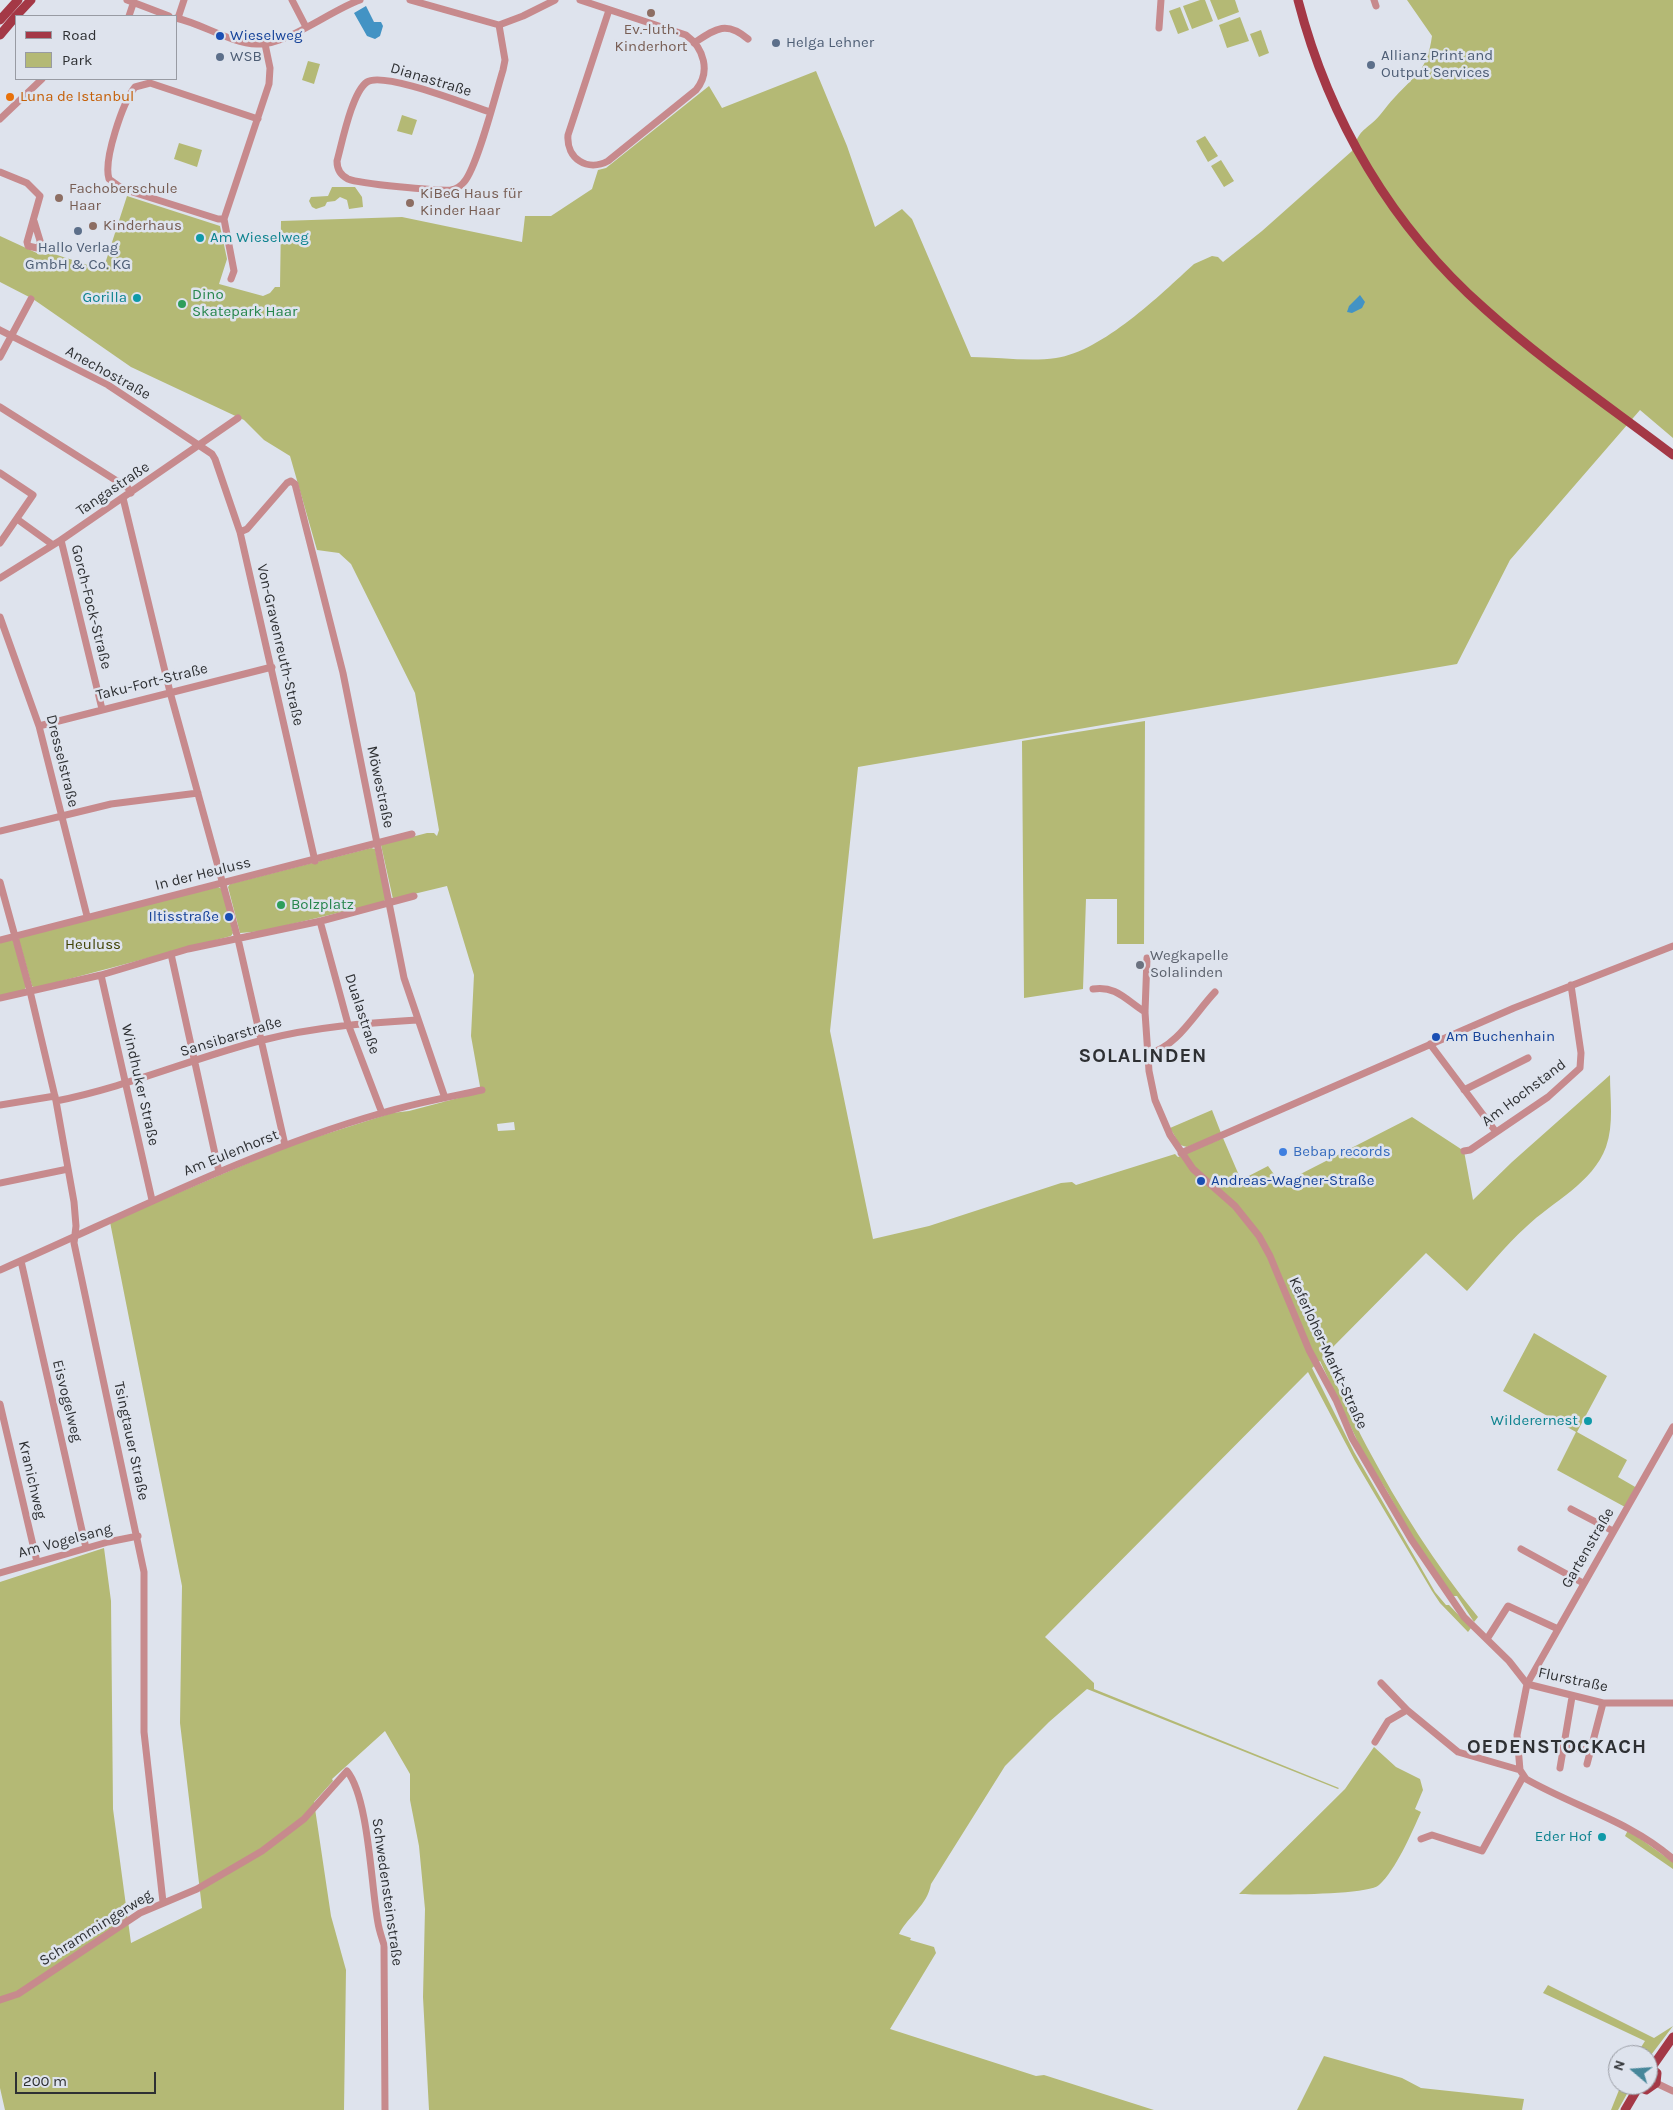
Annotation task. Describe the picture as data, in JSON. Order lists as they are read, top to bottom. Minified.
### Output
{"streets":{"street":["Dianastraße","Anechostraße","Tangastraße","Gorch-Fock-Straße","Von-Gravenreuth-Straße","Taku-Fort-Straße","Dresselstraße","Möwestraße","In der Heuluss","Dualastraße","Sansibarstraße","Windhuker Straße","Am Hochstand","Am Eulenhorst","Keferloher-Markt-Straße","Eisvogelweg","Tsingtauer Straße","Kranichweg","Am Vogelsang","Gartenstraße","Flurstraße","Schwedensteinstraße","Schrammingerweg"]},"crossings":[["Anechostraße","Tangastraße"],["Anechostraße","Von-Gravenreuth-Straße"],["Tangastraße","Gorch-Fock-Straße"],["Tangastraße","Von-Gravenreuth-Straße"],["Gorch-Fock-Straße","Taku-Fort-Straße"],["Von-Gravenreuth-Straße","Taku-Fort-Straße"],["Von-Gravenreuth-Straße","Möwestraße"],["Von-Gravenreuth-Straße","In der Heuluss"],["Taku-Fort-Straße","Dresselstraße"],["Dresselstraße","In der Heuluss"],["Möwestraße","In der Heuluss"],["Möwestraße","Sansibarstraße"],["Möwestraße","Am Eulenhorst"],["In der Heuluss","Tsingtauer Straße"],["Dualastraße","Sansibarstraße"],["Dualastraße","Am Eulenhorst"],["Sansibarstraße","Windhuker Straße"],["Sansibarstraße","Tsingtauer Straße"],["Windhuker Straße","Am Eulenhorst"],["Am Eulenhorst","Eisvogelweg"],["Am Eulenhorst","Tsingtauer Straße"],["Keferloher-Markt-Straße","Gartenstraße"],["Keferloher-Markt-Straße","Flurstraße"],["Eisvogelweg","Am Vogelsang"],["Tsingtauer Straße","Am Vogelsang"],["Tsingtauer Straße","Schrammingerweg"],["Kranichweg","Am Vogelsang"],["Gartenstraße","Flurstraße"],["Schwedensteinstraße","Schrammingerweg"]],"districts":["SOLALINDEN","OEDENSTOCKACH"],"parks":["Heuluss"],"places":["Ev.-luth. Kinderhort","Wieselweg","Helga Lehner","WSB","Allianz Print and Output Services","Luna de Istanbul","Fachoberschule Haar","KiBeG Haus für Kinder Haar","Kinderhaus","Hallo Verlag GmbH & Co. KG","Am Wieselweg","Gorilla","Dino Skatepark Haar","Bolzplatz","Iltisstraße","Wegkapelle Solalinden","Am Buchenhain","Bebap records","Andreas-Wagner-Straße","Wilderernest","Eder Hof"],"legend":["Road","Park"],"scale_bar":"200 m","north":"left"}
